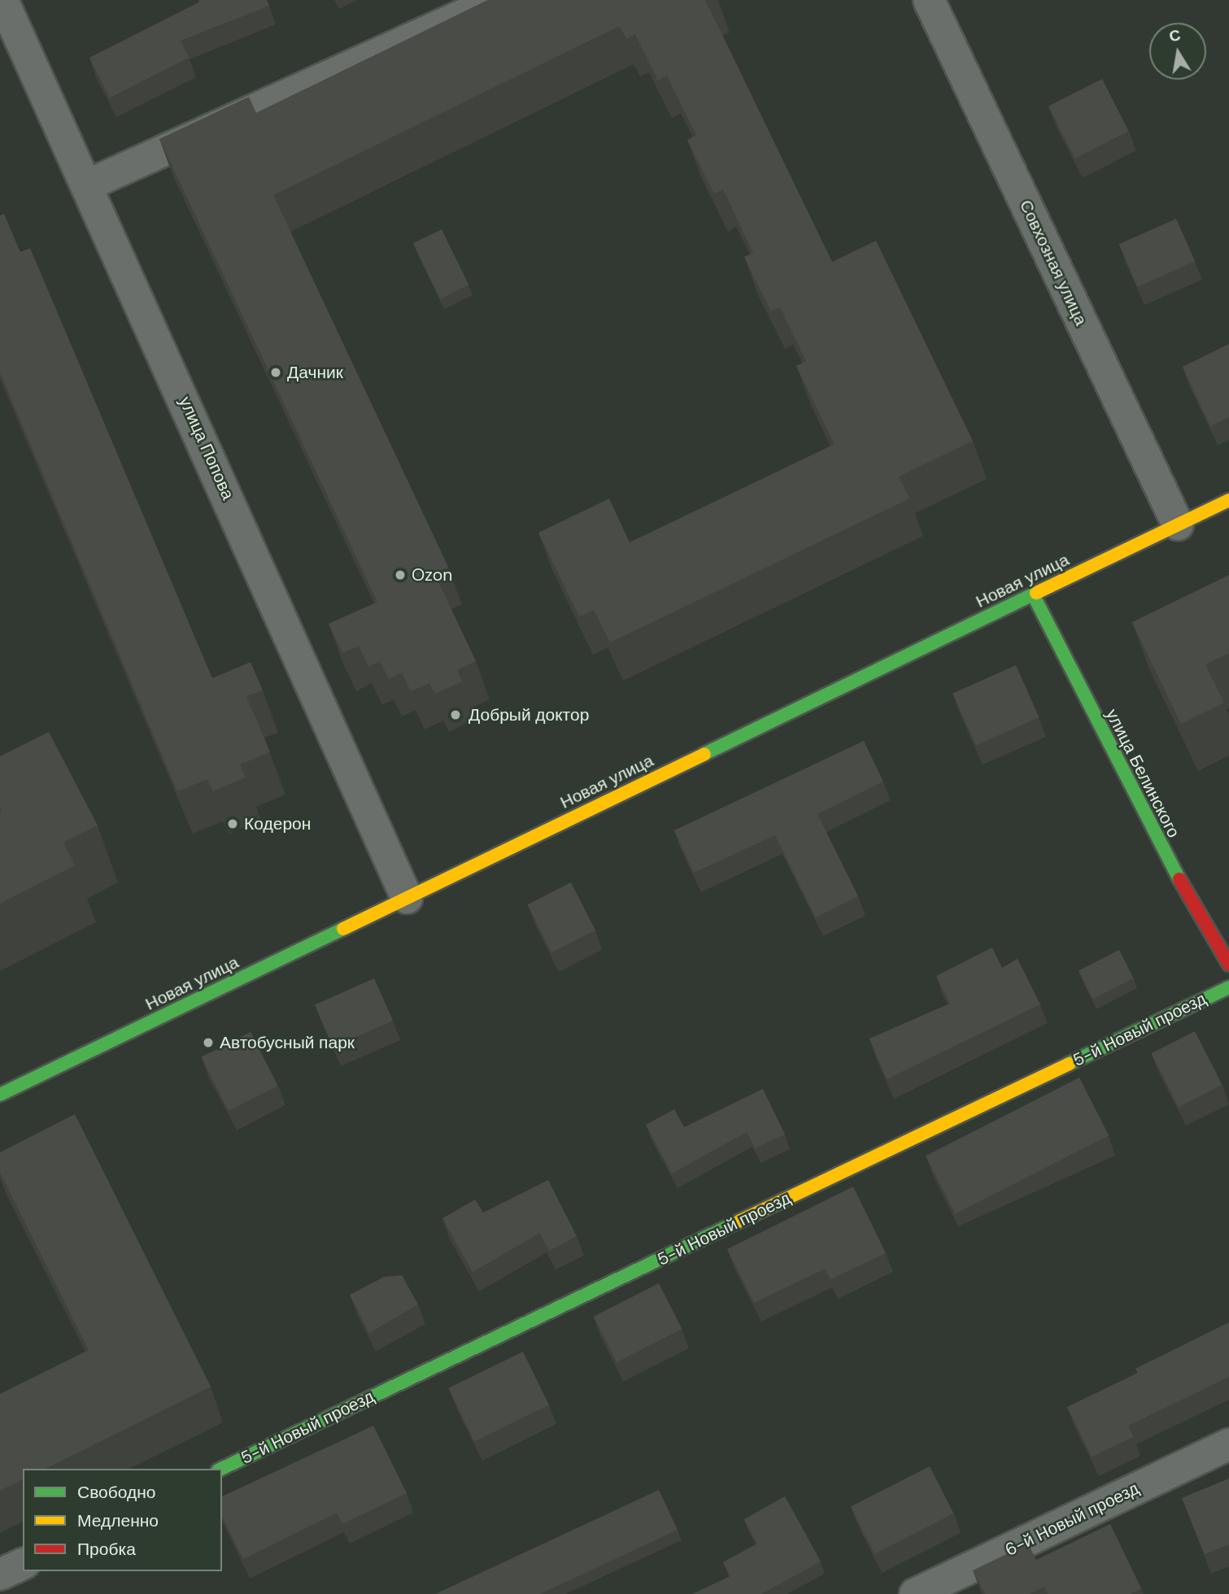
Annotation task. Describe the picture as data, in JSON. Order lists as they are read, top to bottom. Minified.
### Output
{"streets":{"street":["Совхозная улица","улица Попова","Новая улица","улица Белинского","5-й Новый проезд","6-й Новый проезд"]},"crossings":[["Совхозная улица","Новая улица"],["улица Попова","Новая улица"],["Новая улица","улица Белинского"]],"places":["Дачник","Ozon","Добрый доктор","Кодерон","Автобусный парк"],"legend":["Свободно","Медленно","Пробка"],"north":"top"}
